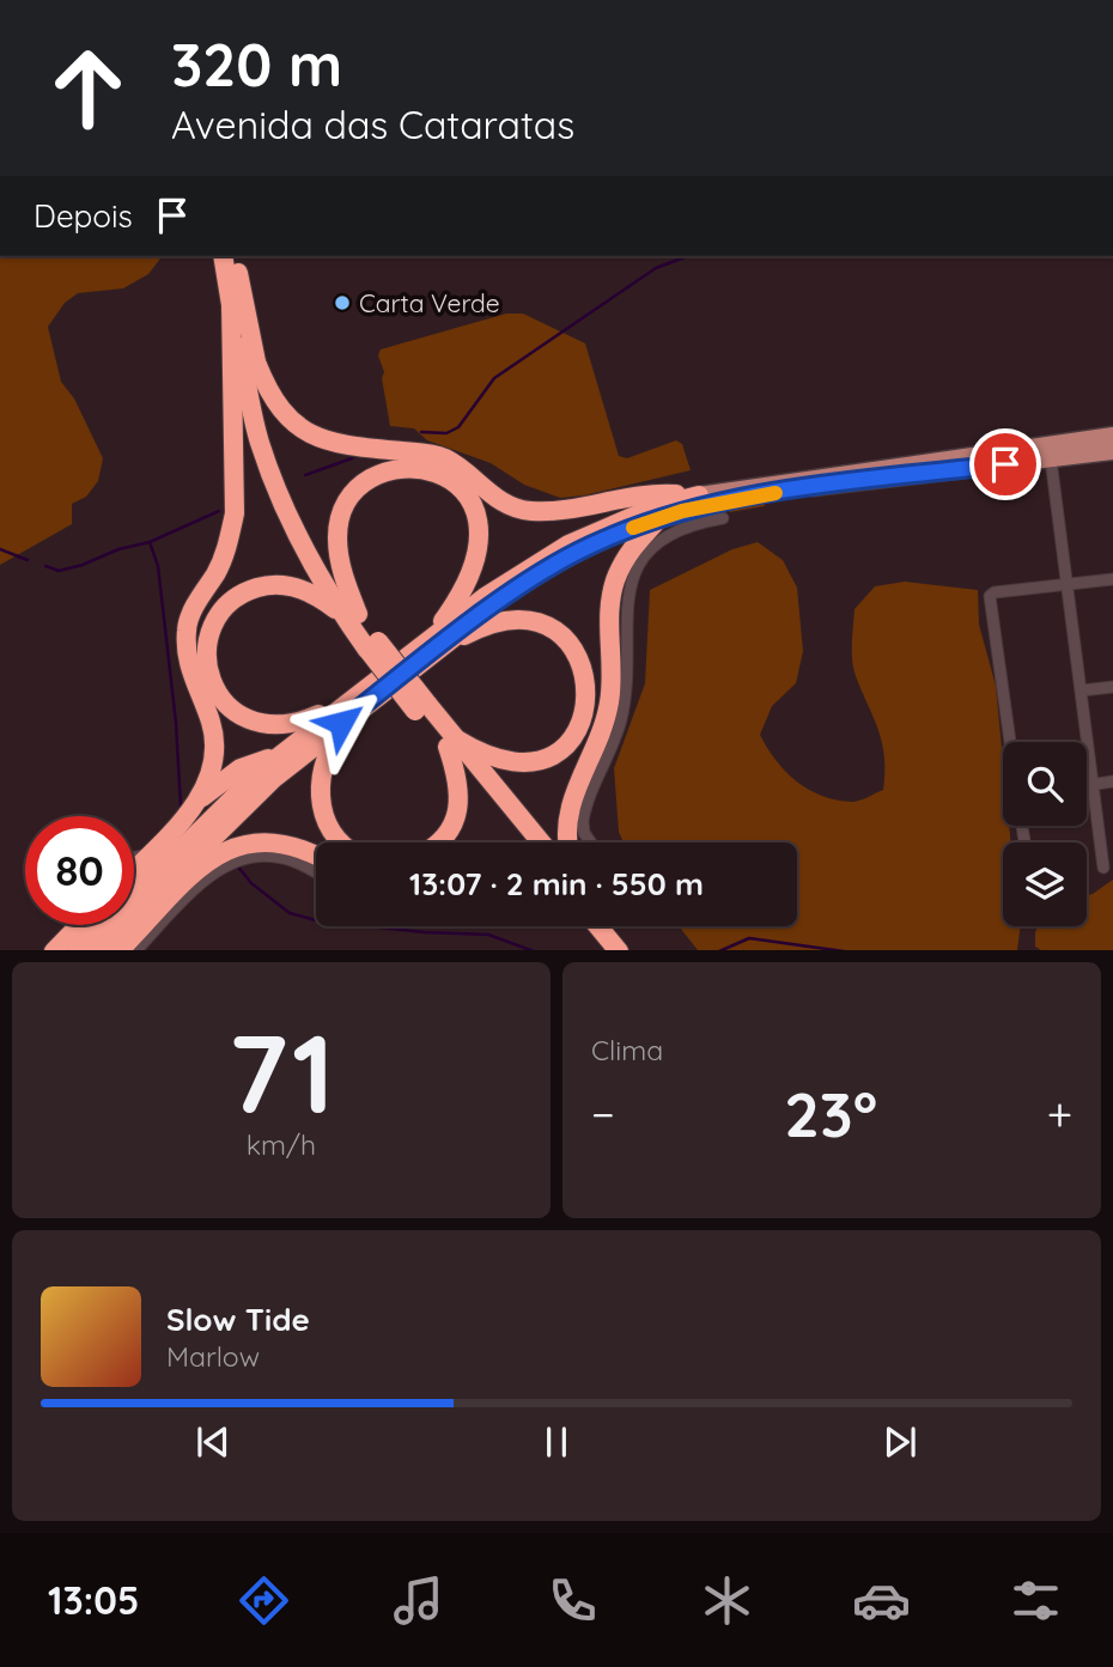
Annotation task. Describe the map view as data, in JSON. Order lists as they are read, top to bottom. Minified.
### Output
{"places":["Carta Verde"],"page":{"turn":["320 m","Avenida das Cataratas"],"then":"Depois","limit":"80","trip":"13:07 · 2 min · 550 m","tile":[["71","km/h"],"Clima"],"heat":["−","23°","+"],"song":["Slow Tide","Marlow"],"tabs":"13:05"}}
